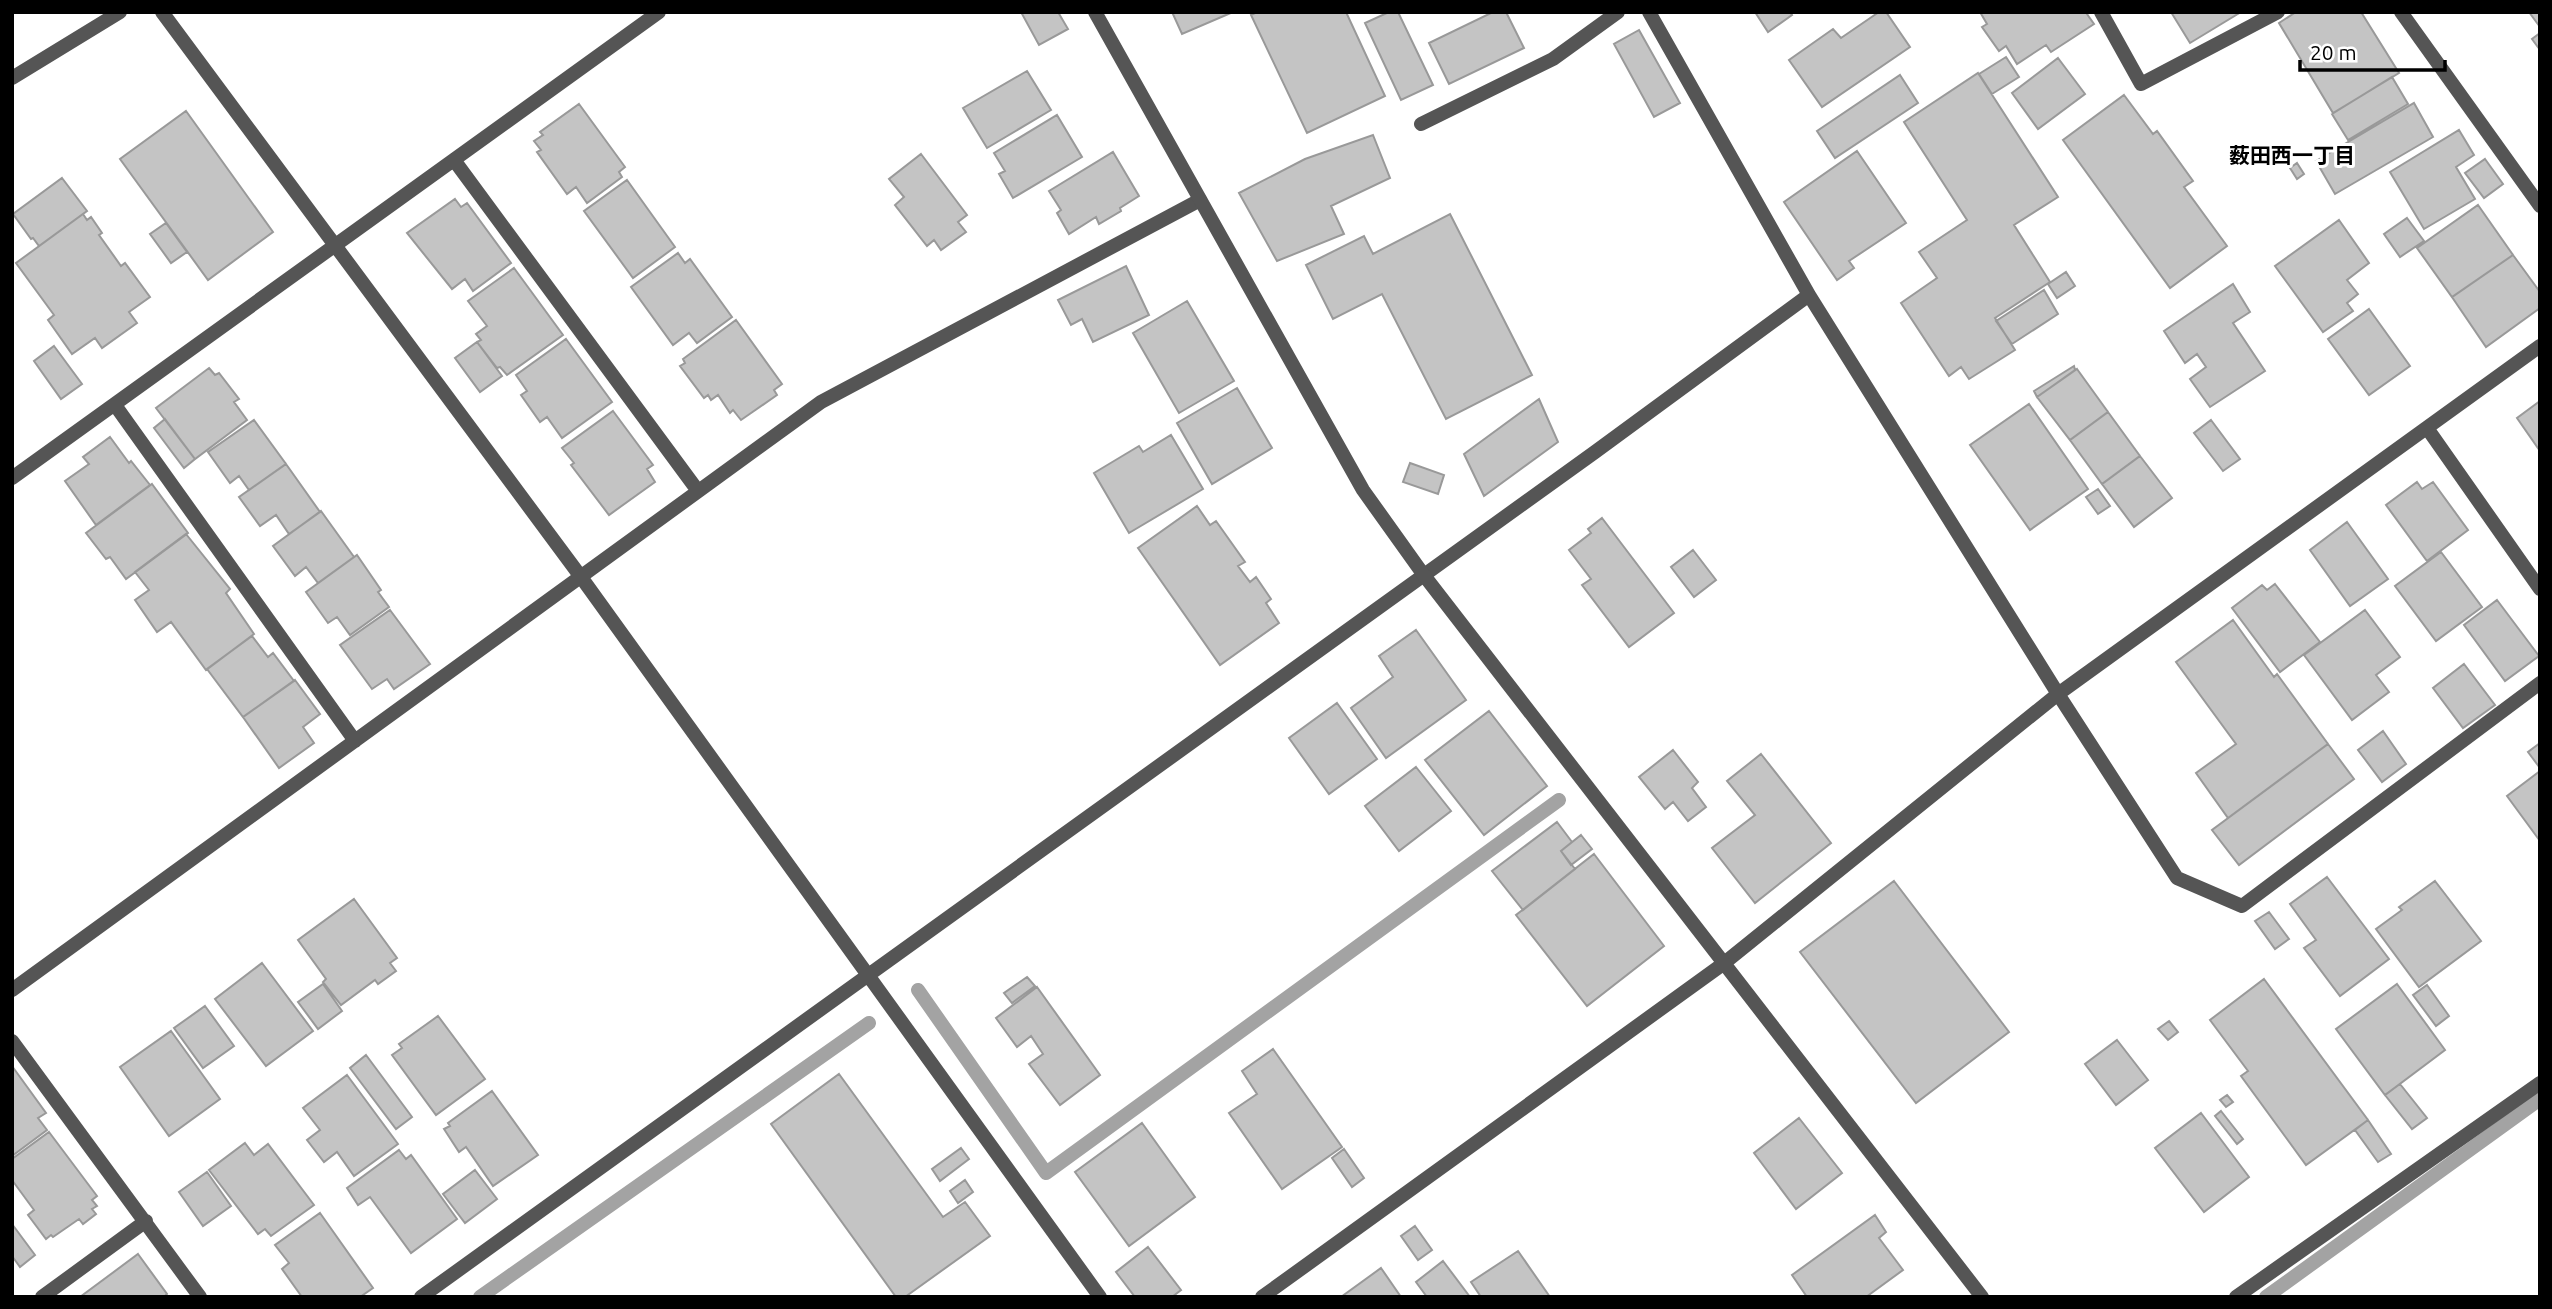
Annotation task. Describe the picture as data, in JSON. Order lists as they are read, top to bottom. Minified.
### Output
{"districts":["薮田西一丁目"],"scale_bar":"20 m"}
